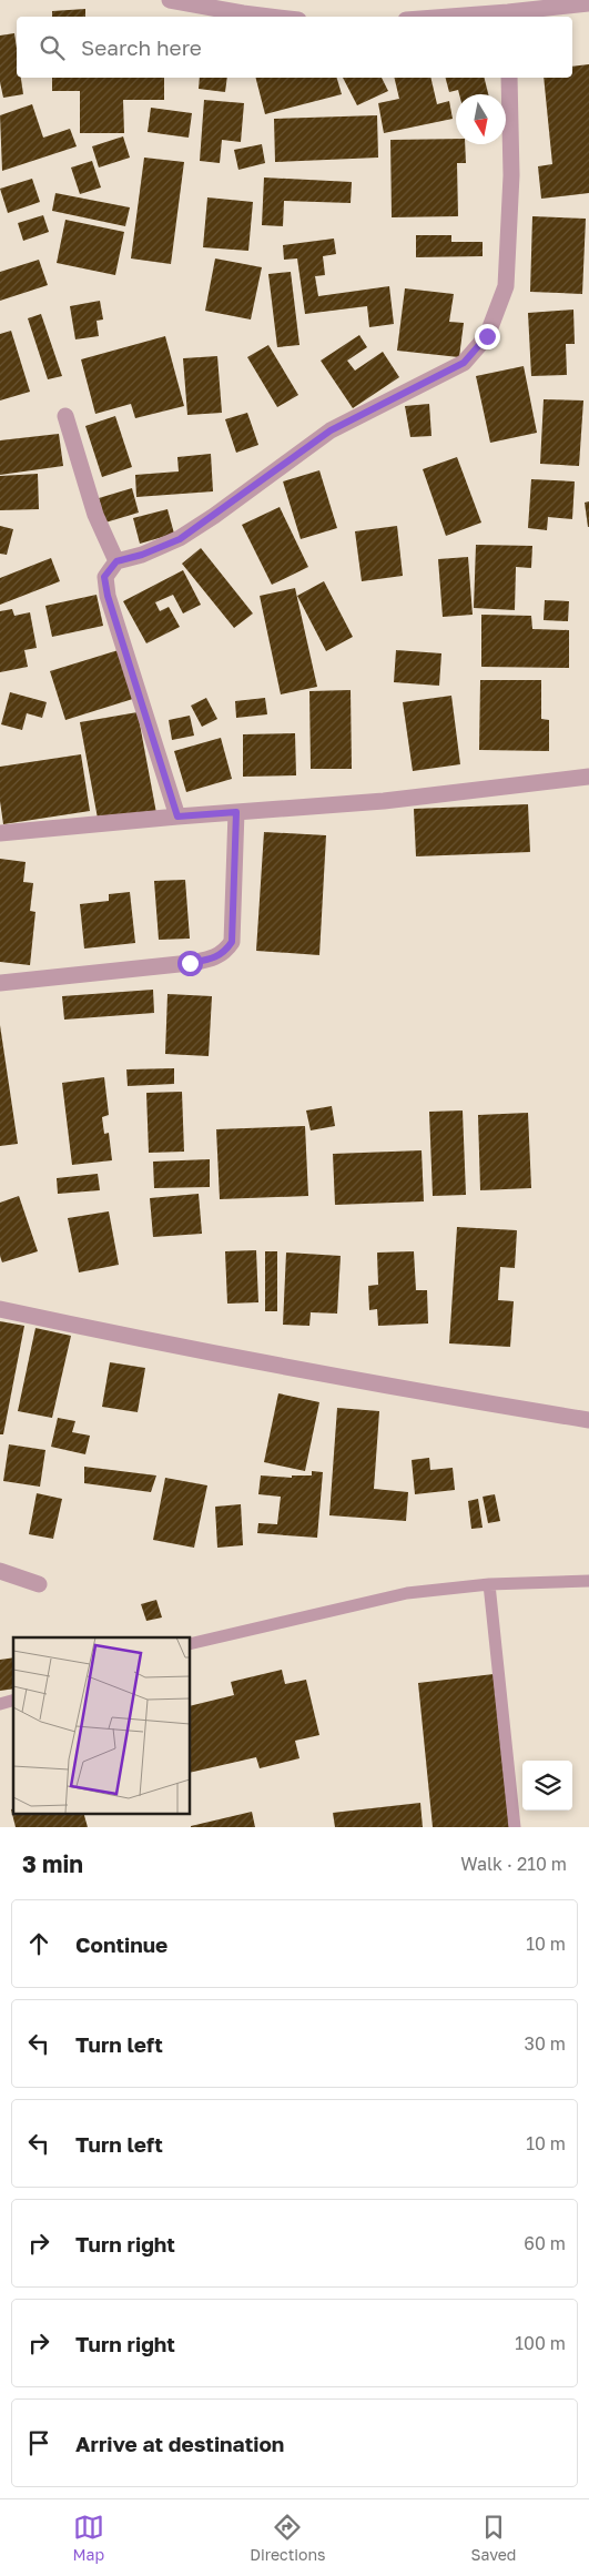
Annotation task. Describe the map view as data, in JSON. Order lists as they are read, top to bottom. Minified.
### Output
{"north":"bottom","page":{"search":"Search here","heading":["3 min","Walk · 210 m"],"list":[["Continue","10 m"],["Turn left","30 m"],["Turn left","10 m"],["Turn right","60 m"],["Turn right","100 m"],"Arrive at destination"],"nav":["Map","Directions","Saved"]}}
